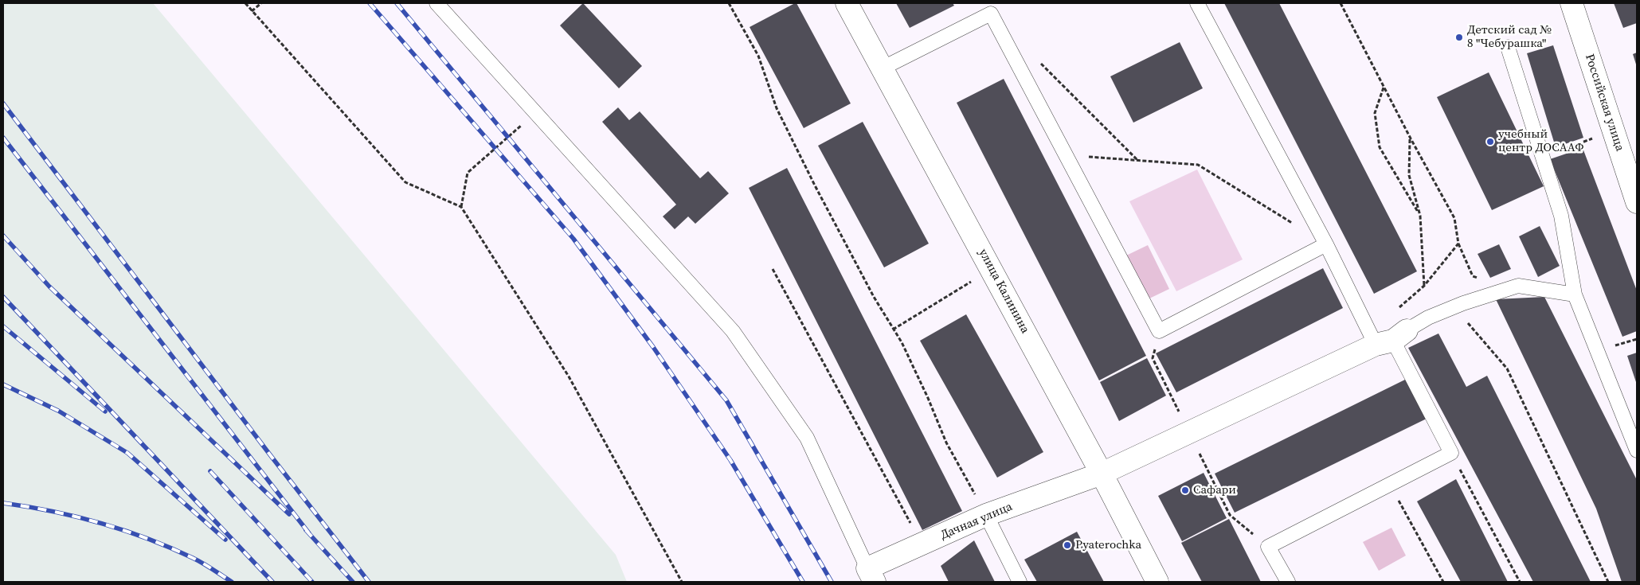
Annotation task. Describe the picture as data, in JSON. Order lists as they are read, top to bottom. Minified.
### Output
{"streets":{"street":["Российская улица","улица Калинина","Дачная улица"]},"crossings":[["улица Калинина","Дачная улица"]],"places":["Детский сад № 8 \"Чебурашка\"","учебный центр ДОСААФ","Сафари","Pyaterochka"]}
